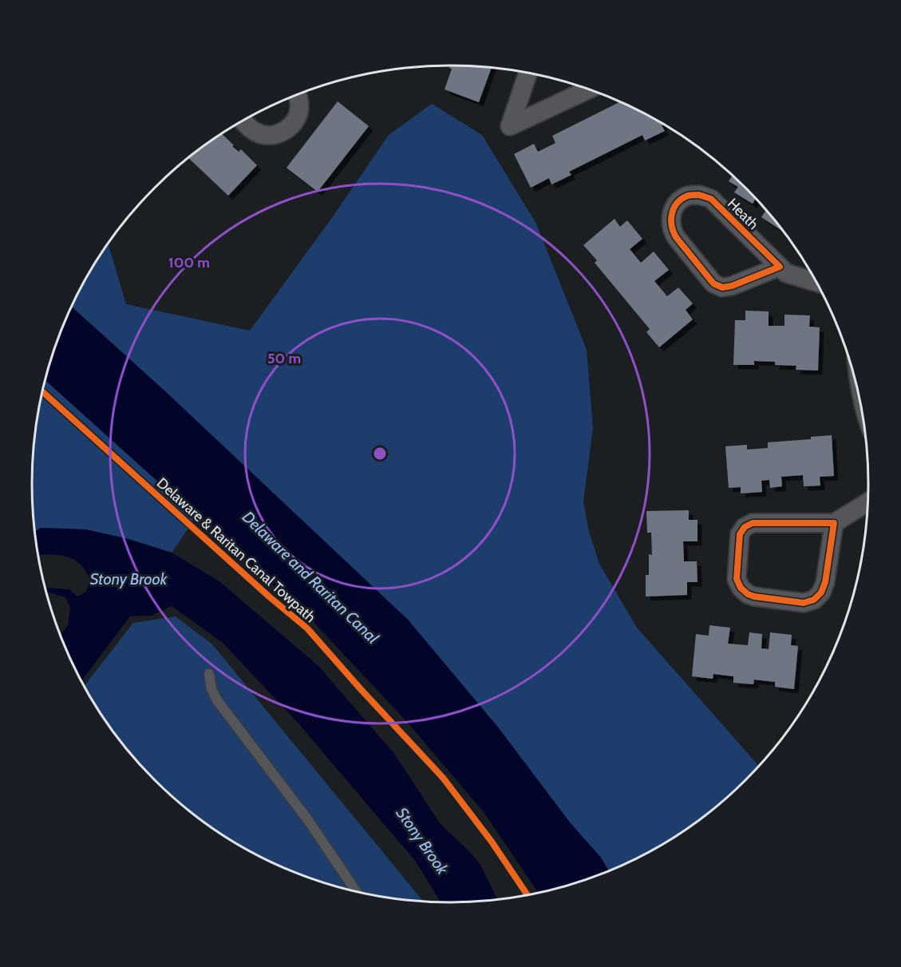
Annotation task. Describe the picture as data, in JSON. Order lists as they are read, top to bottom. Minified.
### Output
{"streets":{"street":["Heath"],"cycle path":["Delaware & Raritan Canal Towpath"]},"water":["Delaware and Raritan Canal","Stony Brook"],"rings":["100 m","50 m"]}
